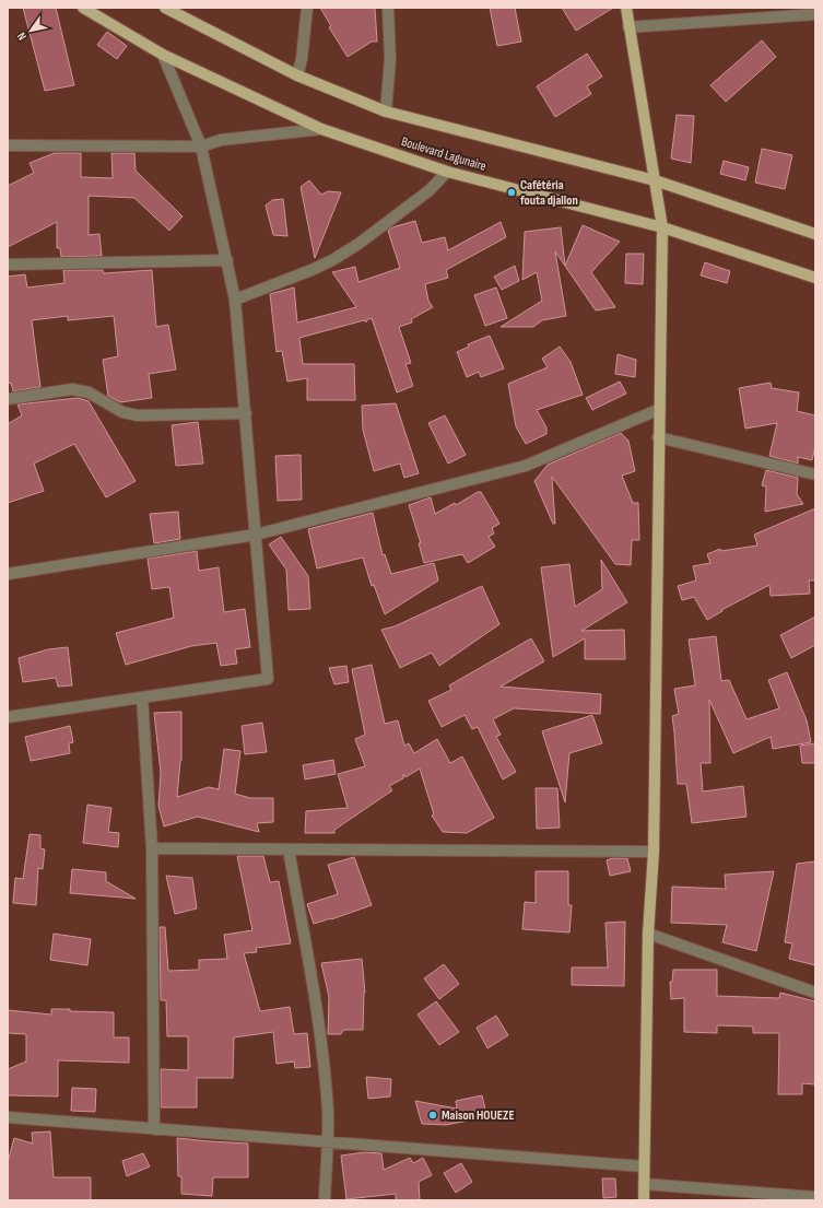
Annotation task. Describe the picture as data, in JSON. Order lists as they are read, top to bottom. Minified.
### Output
{"streets":{"main road":["Boulevard Lagunaire"]},"places":["Cafétéria fouta djallon","Maison HOUEZE"],"north":"bottom left"}
